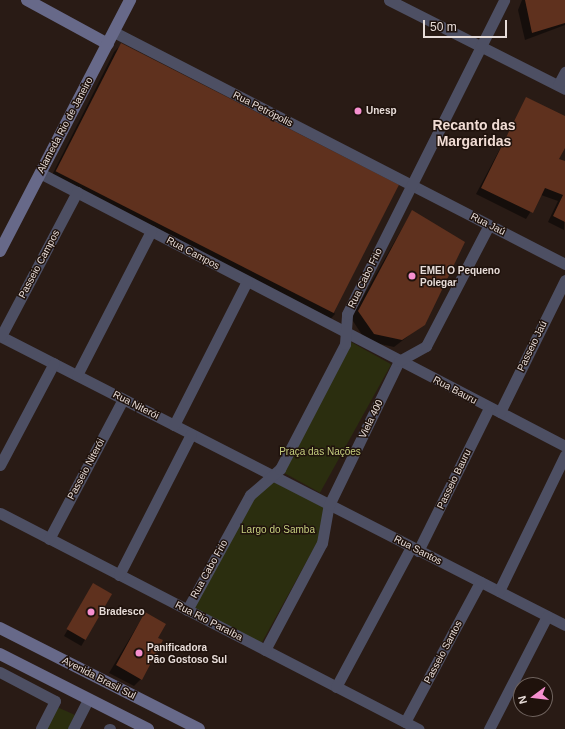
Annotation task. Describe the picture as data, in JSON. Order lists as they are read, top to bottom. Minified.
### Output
{"streets":{"main road":["Alameda Rio de Janeiro","Avenida Brasil Sul"],"street":["Rua Petrópolis","Rua Jaú","Rua Campos","Passeio Campos","Rua Cabo Frio","Passeio Jaú","Rua Bauru","Rua Niterói","Viela 400","Passeio Niterói","Passeio Bauru","Rua Santos","Rua Rio Paraíba","Passeio Santos"]},"crossings":[["Rua Petrópolis","Alameda Rio de Janeiro"],["Rua Petrópolis","Rua Jaú"],["Rua Petrópolis","Rua Cabo Frio"],["Alameda Rio de Janeiro","Rua Campos"],["Rua Jaú","Rua Cabo Frio"],["Rua Campos","Passeio Campos"],["Rua Campos","Rua Cabo Frio"],["Rua Campos","Rua Bauru"],["Passeio Campos","Rua Niterói"],["Rua Cabo Frio","Rua Bauru"],["Rua Cabo Frio","Rua Niterói"],["Rua Cabo Frio","Rua Santos"],["Rua Cabo Frio","Rua Rio Paraíba"],["Passeio Jaú","Rua Bauru"],["Passeio Jaú","Passeio Bauru"],["Rua Bauru","Viela 400"],["Rua Bauru","Passeio Bauru"],["Rua Niterói","Passeio Niterói"],["Rua Niterói","Rua Santos"],["Viela 400","Rua Santos"],["Viela 400","Rua Rio Paraíba"],["Passeio Niterói","Rua Rio Paraíba"],["Passeio Bauru","Rua Santos"],["Rua Santos","Passeio Santos"],["Rua Rio Paraíba","Passeio Santos"]],"districts":["Recanto das Margaridas"],"parks":["Praça das Nações","Largo do Samba"],"places":["Unesp","EMEI O Pequeno Polegar","Bradesco","Panificadora Pão Gostoso Sul"],"scale_bar":"50 m","north":"left"}
